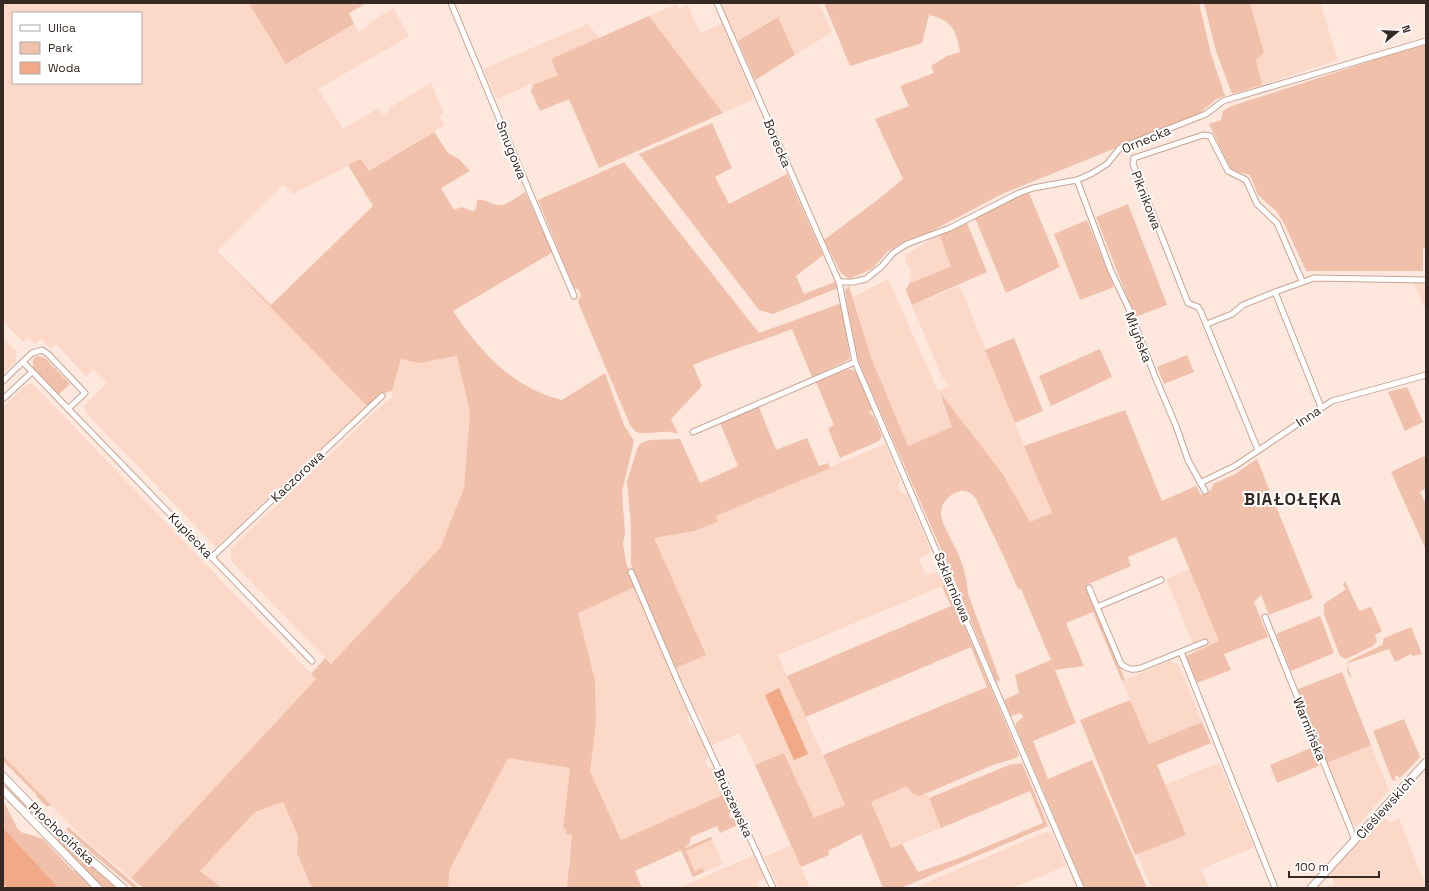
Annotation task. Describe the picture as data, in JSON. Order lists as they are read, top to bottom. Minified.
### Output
{"streets":{"main road":["Cieślewskich","Płochocińska"],"street":["Ornecka","Borecka","Smugowa","Piknikowa","Młyńska","Inna","Kaczorowa","Kupiecka","Szklarniowa","Warmińska","Bruszewska"]},"crossings":[["Ornecka","Borecka"],["Ornecka","Młyńska"],["Ornecka","Szklarniowa"],["Borecka","Szklarniowa"],["Piknikowa","Inna"],["Młyńska","Inna"],["Kaczorowa","Kupiecka"],["Warmińska","Cieślewskich"]],"districts":["BIAŁOŁĘKA"],"legend":["Ulica","Park","Woda"],"scale_bar":"100 m","north":"right"}
